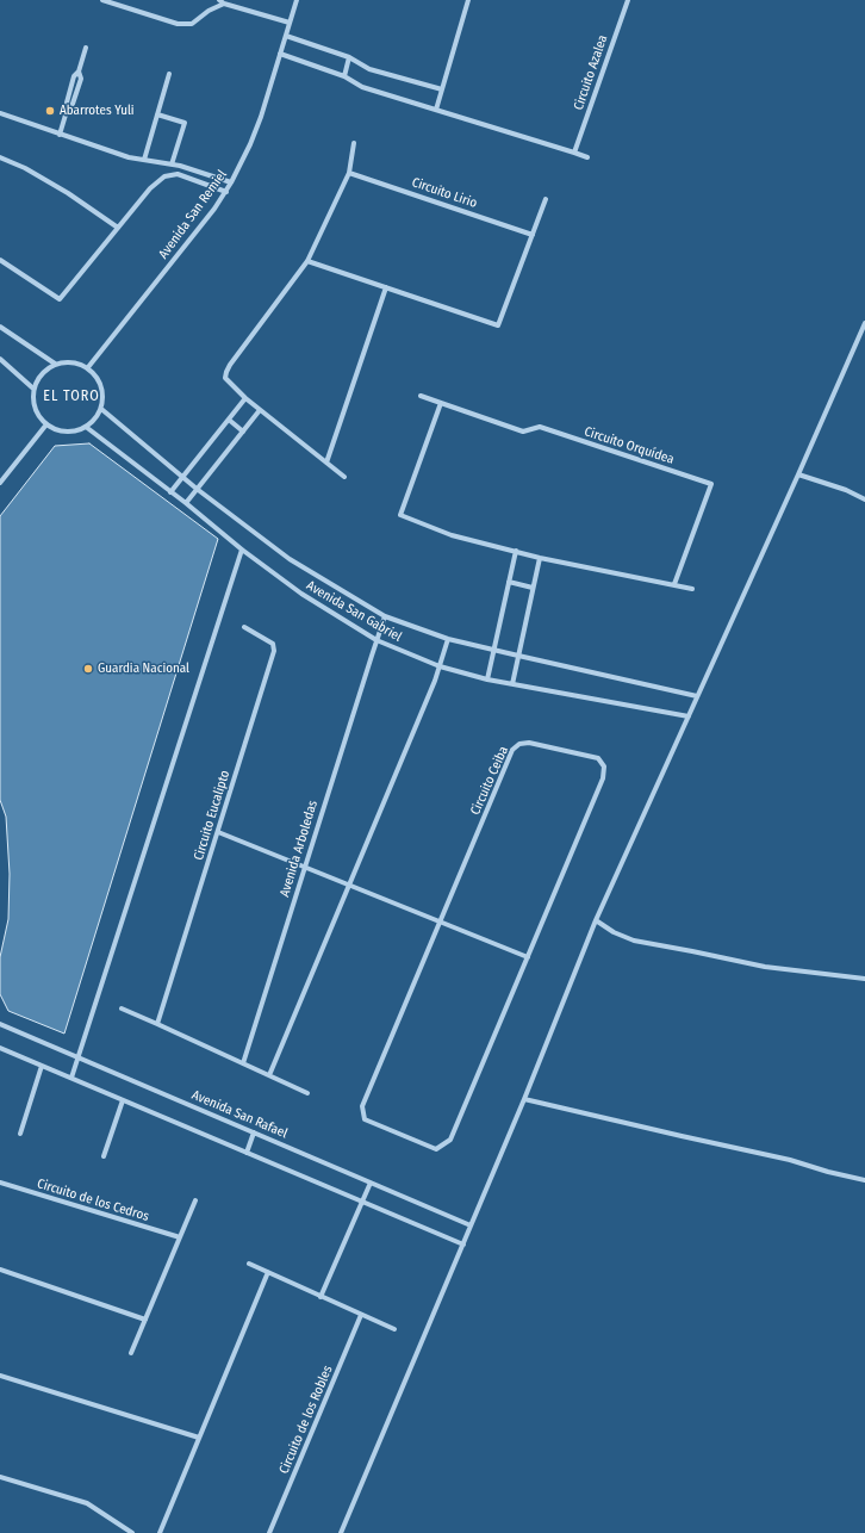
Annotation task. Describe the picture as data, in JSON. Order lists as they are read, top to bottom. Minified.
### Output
{"streets":{"street":["Circuito Azalea","Circuito Lirio","Avenida San Remiel","Circuito Orquídea","Avenida San Gabriel","Circuito Ceiba","Circuito Eucalipto","Avenida Arboledas","Avenida San Rafael","Circuito de los Cedros","Circuito de los Robles"]},"crossings":[["Avenida San Remiel","Avenida San Gabriel"],["Avenida San Gabriel","Avenida Arboledas"]],"districts":["EL TORO"],"places":["Abarrotes Yuli","Guardia Nacional"]}
